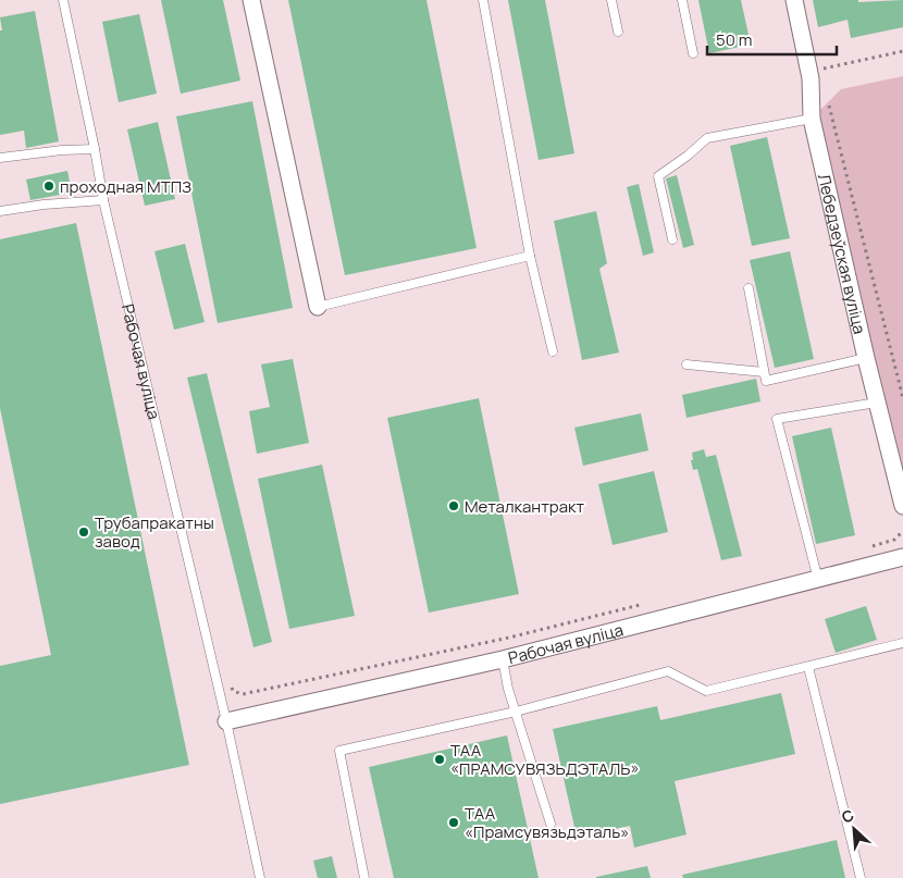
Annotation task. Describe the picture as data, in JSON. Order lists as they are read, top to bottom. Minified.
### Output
{"streets":{"street":["Лебедзеўская вуліца","Рабочая вуліца"]},"places":["проходная МТПЗ","Металкантракт","Трубапракатны завод","ТАА «ПРАМСУВЯЗЬДЭТАЛЬ»","ТАА «Прамсувязьдэталь»"],"scale_bar":"50 m","north":"top left"}
